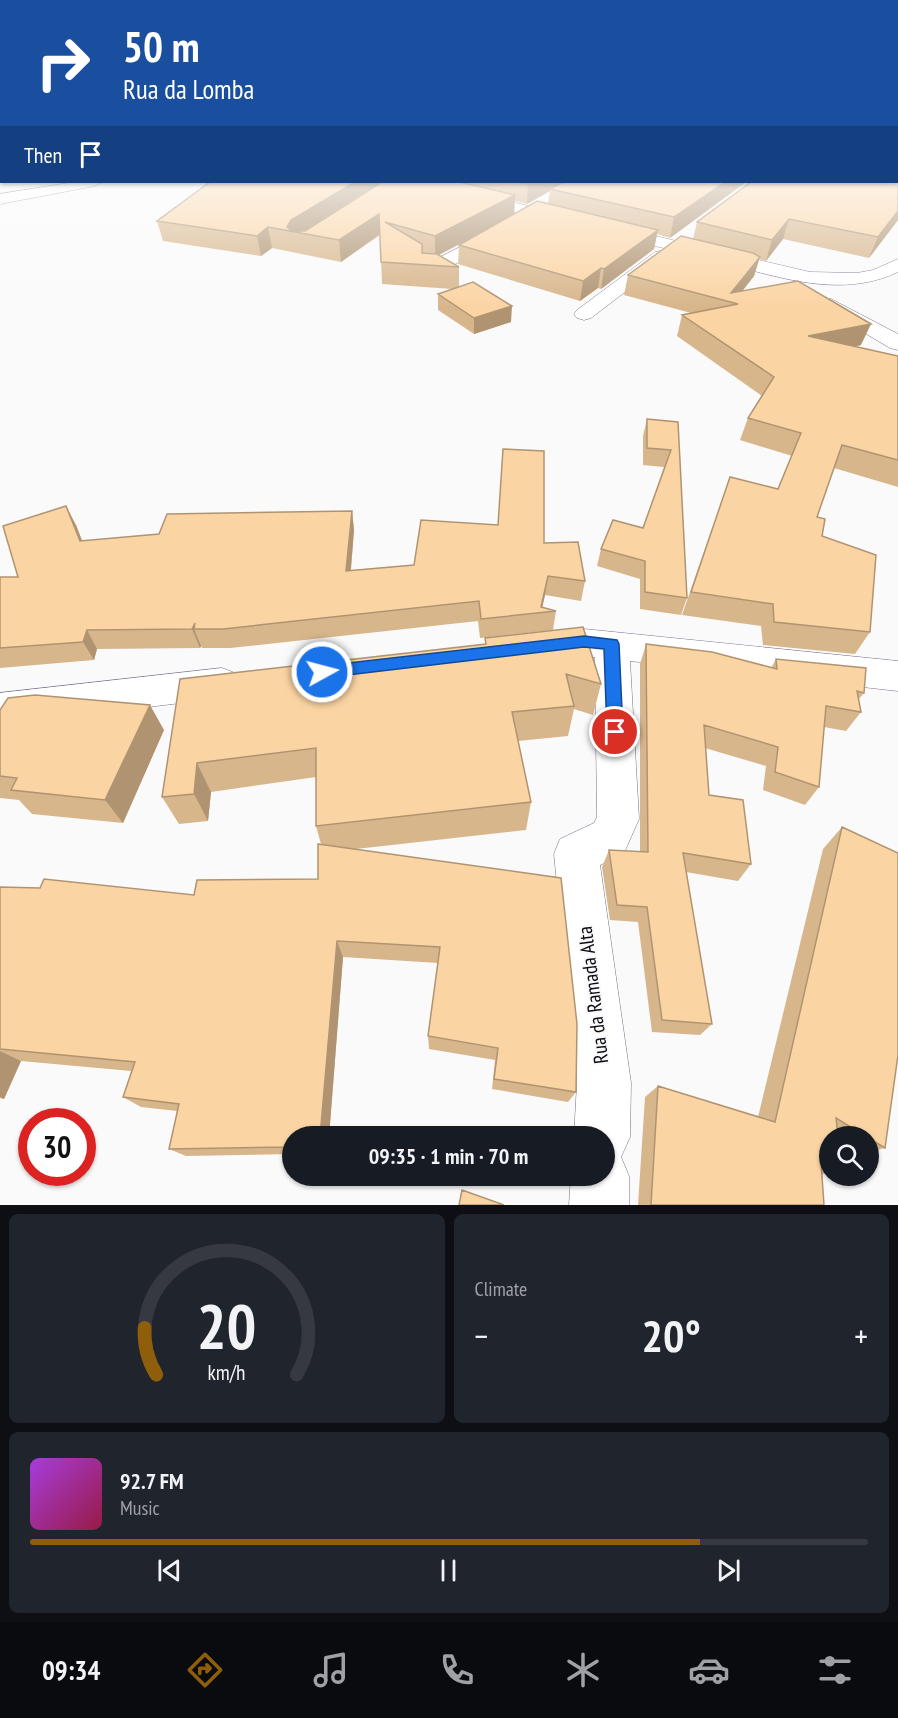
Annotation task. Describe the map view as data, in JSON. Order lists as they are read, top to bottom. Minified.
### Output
{"streets":{"street":["Rua da Ramada Alta"]},"page":{"turn":["50 m","Rua da Lomba"],"then":"Then","limit":"30","trip":"09:35 · 1 min · 70 m","tile":"Climate","heat":["−","20°","+"],"song":["92.7 FM","Music"],"tabs":"09:34","gauge":["20","km/h"]}}
